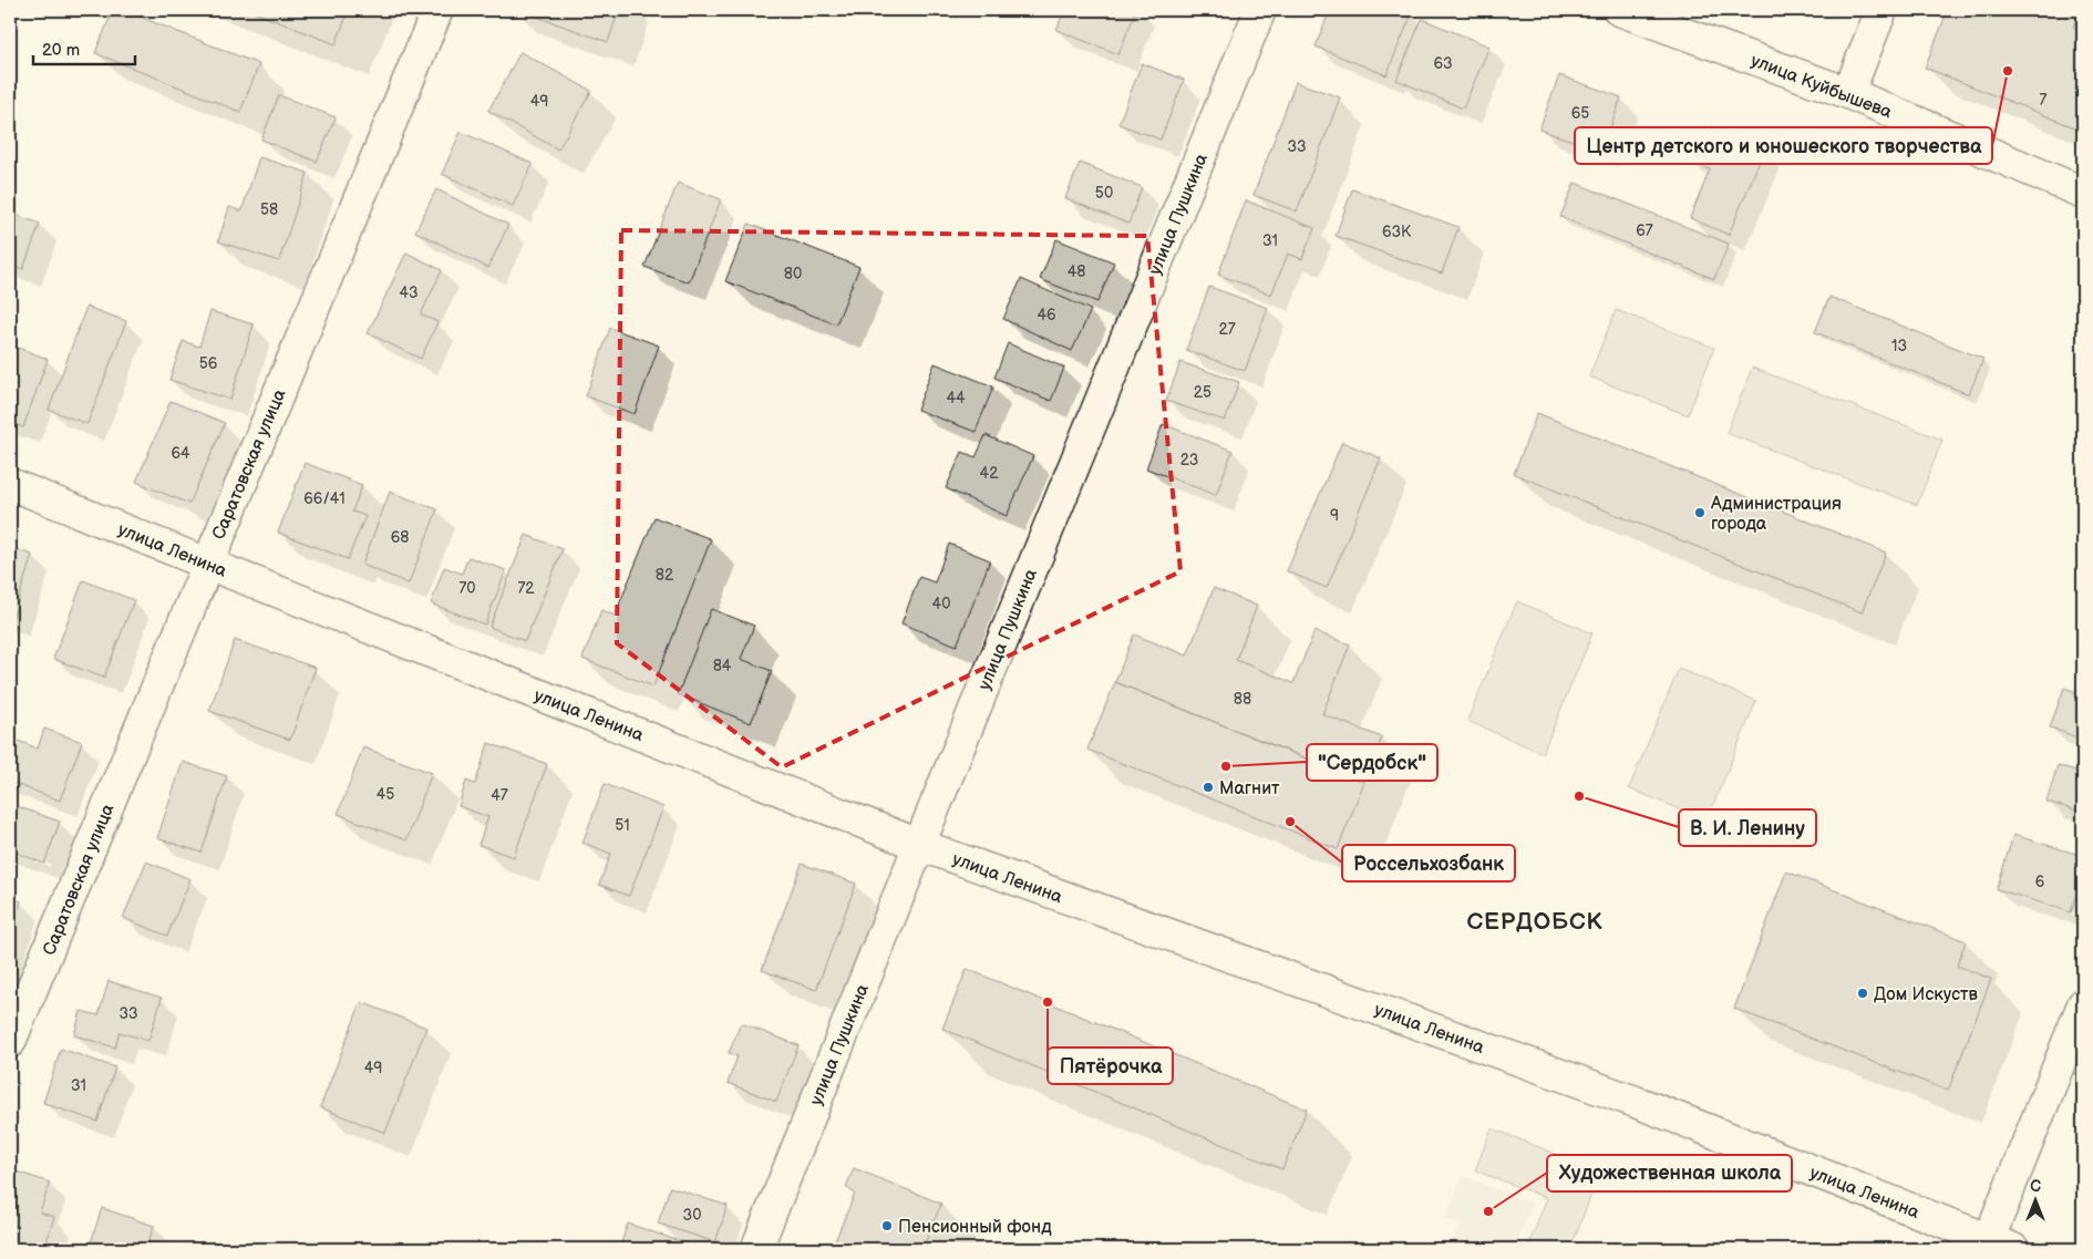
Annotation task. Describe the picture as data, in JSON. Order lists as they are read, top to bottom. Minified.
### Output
{"streets":{"street":["улица Куйбышева","улица Пушкина","Саратовская улица","улица Ленина"]},"crossings":[["улица Пушкина","улица Ленина"],["Саратовская улица","улица Ленина"]],"districts":["СЕРДОБСК"],"places":["Центр детского и юношеского творчества","Администрация города","\"Сердобск\"","Магнит","В. И. Ленину","Россельхозбанк","Дом Искуств","Пятёрочка","Художественная школа","Пенсионный фонд"],"house_numbers":["63","7","49","65","33","50","58","67","63К","31","48","80","43","46","27","13","56","25","44","64","23","42","66/41","9","68","82","70","72","40","84","88","45","47","51","6","33","49","31","30"],"scale_bar":"20 m","north":"top"}
